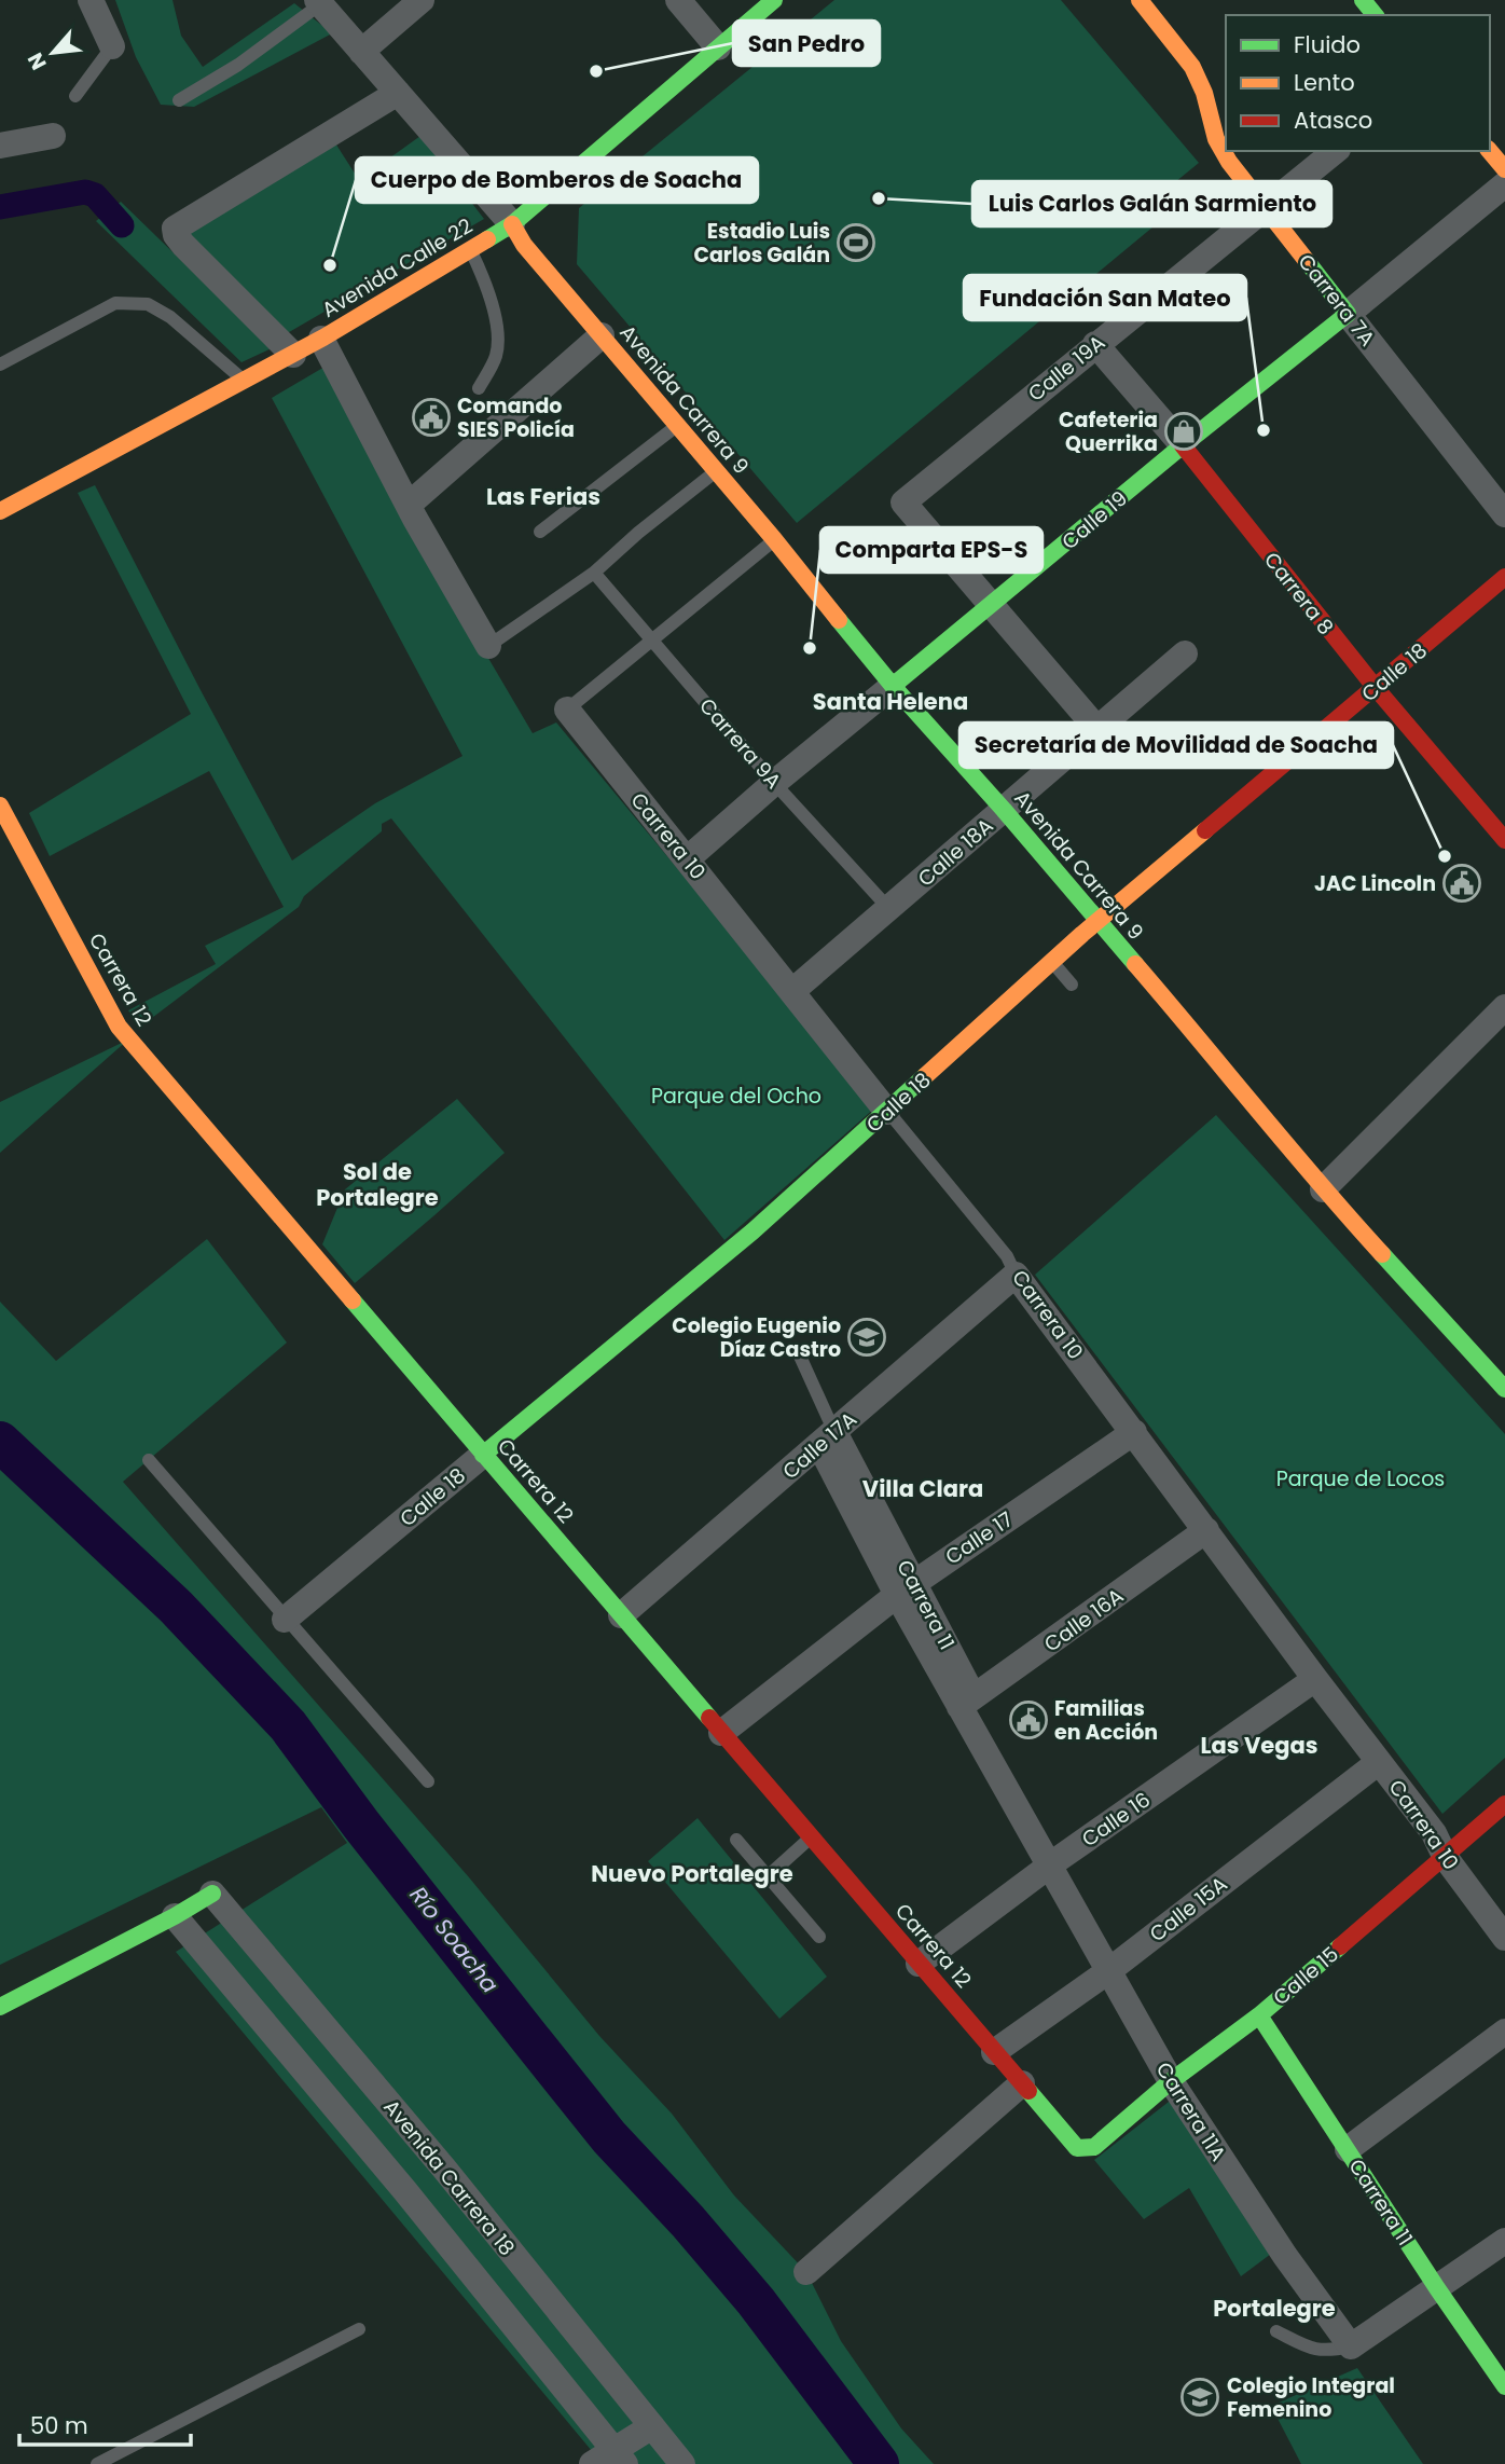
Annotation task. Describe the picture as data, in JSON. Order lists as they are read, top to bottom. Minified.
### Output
{"streets":{"street":["Avenida Calle 22","Carrera 7A","Calle 19A","Avenida Carrera 9","Calle 19","Carrera 8","Calle 18","Carrera 10","Calle 18A","Carrera 12","Calle 17A","Calle 17","Carrera 11","Calle 16A","Calle 16","Calle 15A","Calle 15","Carrera 11A","Avenida Carrera 18"],"lane":["Carrera 9A"]},"crossings":[["Avenida Calle 22","Avenida Carrera 9"],["Carrera 7A","Calle 19A"],["Carrera 7A","Calle 19"],["Calle 19A","Calle 19"],["Calle 19A","Carrera 8"],["Avenida Carrera 9","Calle 19"],["Avenida Carrera 9","Calle 18"],["Avenida Carrera 9","Calle 18A"],["Calle 19","Carrera 8"],["Calle 19","Carrera 9A"],["Calle 19","Carrera 10"],["Carrera 8","Calle 18"],["Calle 18","Carrera 10"],["Calle 18","Carrera 12"],["Carrera 9A","Calle 18A"],["Carrera 10","Calle 18A"],["Carrera 10","Calle 17A"],["Carrera 10","Calle 17"],["Carrera 10","Calle 16A"],["Carrera 10","Calle 16"],["Carrera 10","Calle 15A"],["Carrera 10","Calle 15"],["Carrera 12","Calle 17A"],["Carrera 12","Calle 17"],["Carrera 12","Calle 16"],["Carrera 12","Calle 15A"],["Carrera 12","Calle 15"],["Calle 17A","Carrera 11"],["Calle 17","Carrera 11"],["Carrera 11","Calle 16A"],["Carrera 11","Calle 16"],["Carrera 11","Calle 15"],["Carrera 11","Carrera 11A"],["Calle 16","Carrera 11A"],["Calle 15A","Carrera 11A"],["Calle 15","Carrera 11A"]],"districts":["Las Ferias","Santa Helena","Sol de Portalegre","Villa Clara","Las Vegas","Nuevo Portalegre","Portalegre"],"water":["Río Soacha"],"parks":["Parque del Ocho","Parque de Locos"],"places":{"other":["San Pedro","Luis Carlos Galán Sarmiento","Cuerpo de Bomberos de Soacha","Fundación San Mateo","Comparta EPS-S","Secretaría de Movilidad de Soacha"],"sports":["Estadio Luis Carlos Galán"],"public building":["Comando SIES Policía","JAC Lincoln","Familias en Acción"],"shop":["Cafeteria Querrika"],"school or university":["Colegio Eugenio Díaz Castro","Colegio Integral Femenino"]},"legend":["Fluido","Lento","Atasco"],"scale_bar":"50 m","north":"bottom left"}
